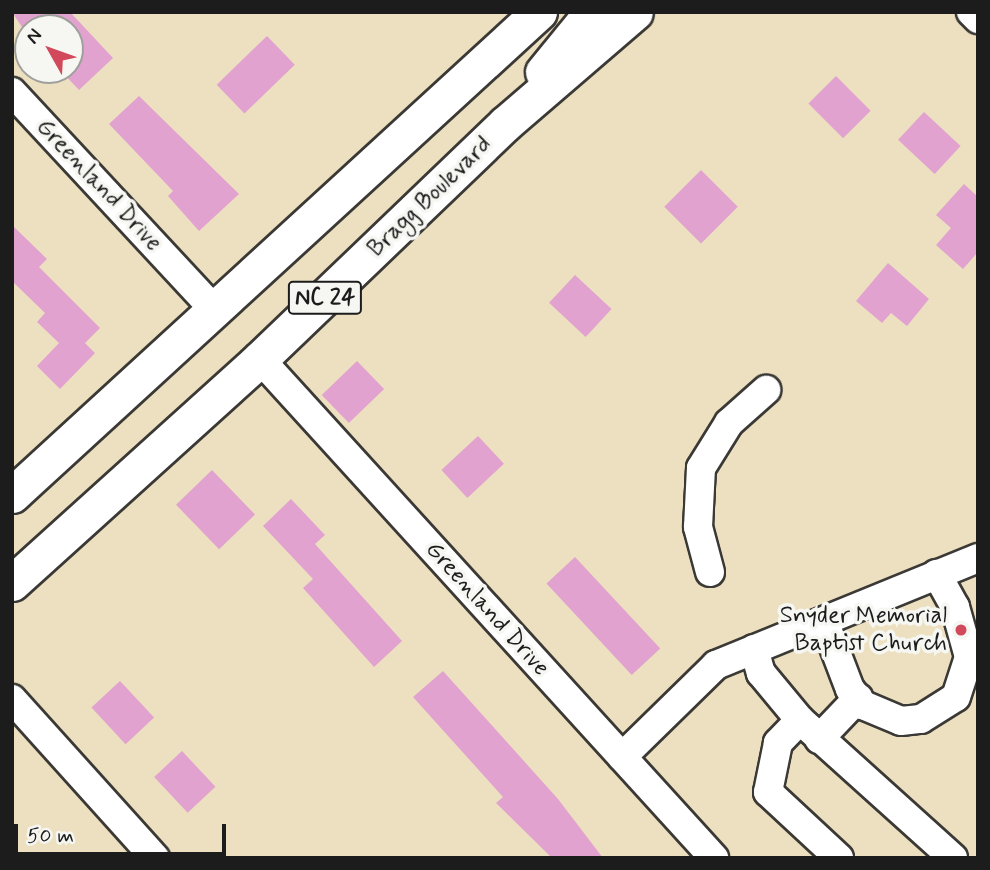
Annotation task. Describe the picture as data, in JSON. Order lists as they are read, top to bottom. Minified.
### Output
{"streets":{"main road":["Bragg Boulevard","NC 24"],"street":["Greenland Drive"]},"crossings":[["Greenland Drive","Bragg Boulevard"],["Greenland Drive","NC 24"]],"places":["Snyder Memorial Baptist Church"],"scale_bar":"50 m","north":"top left"}
